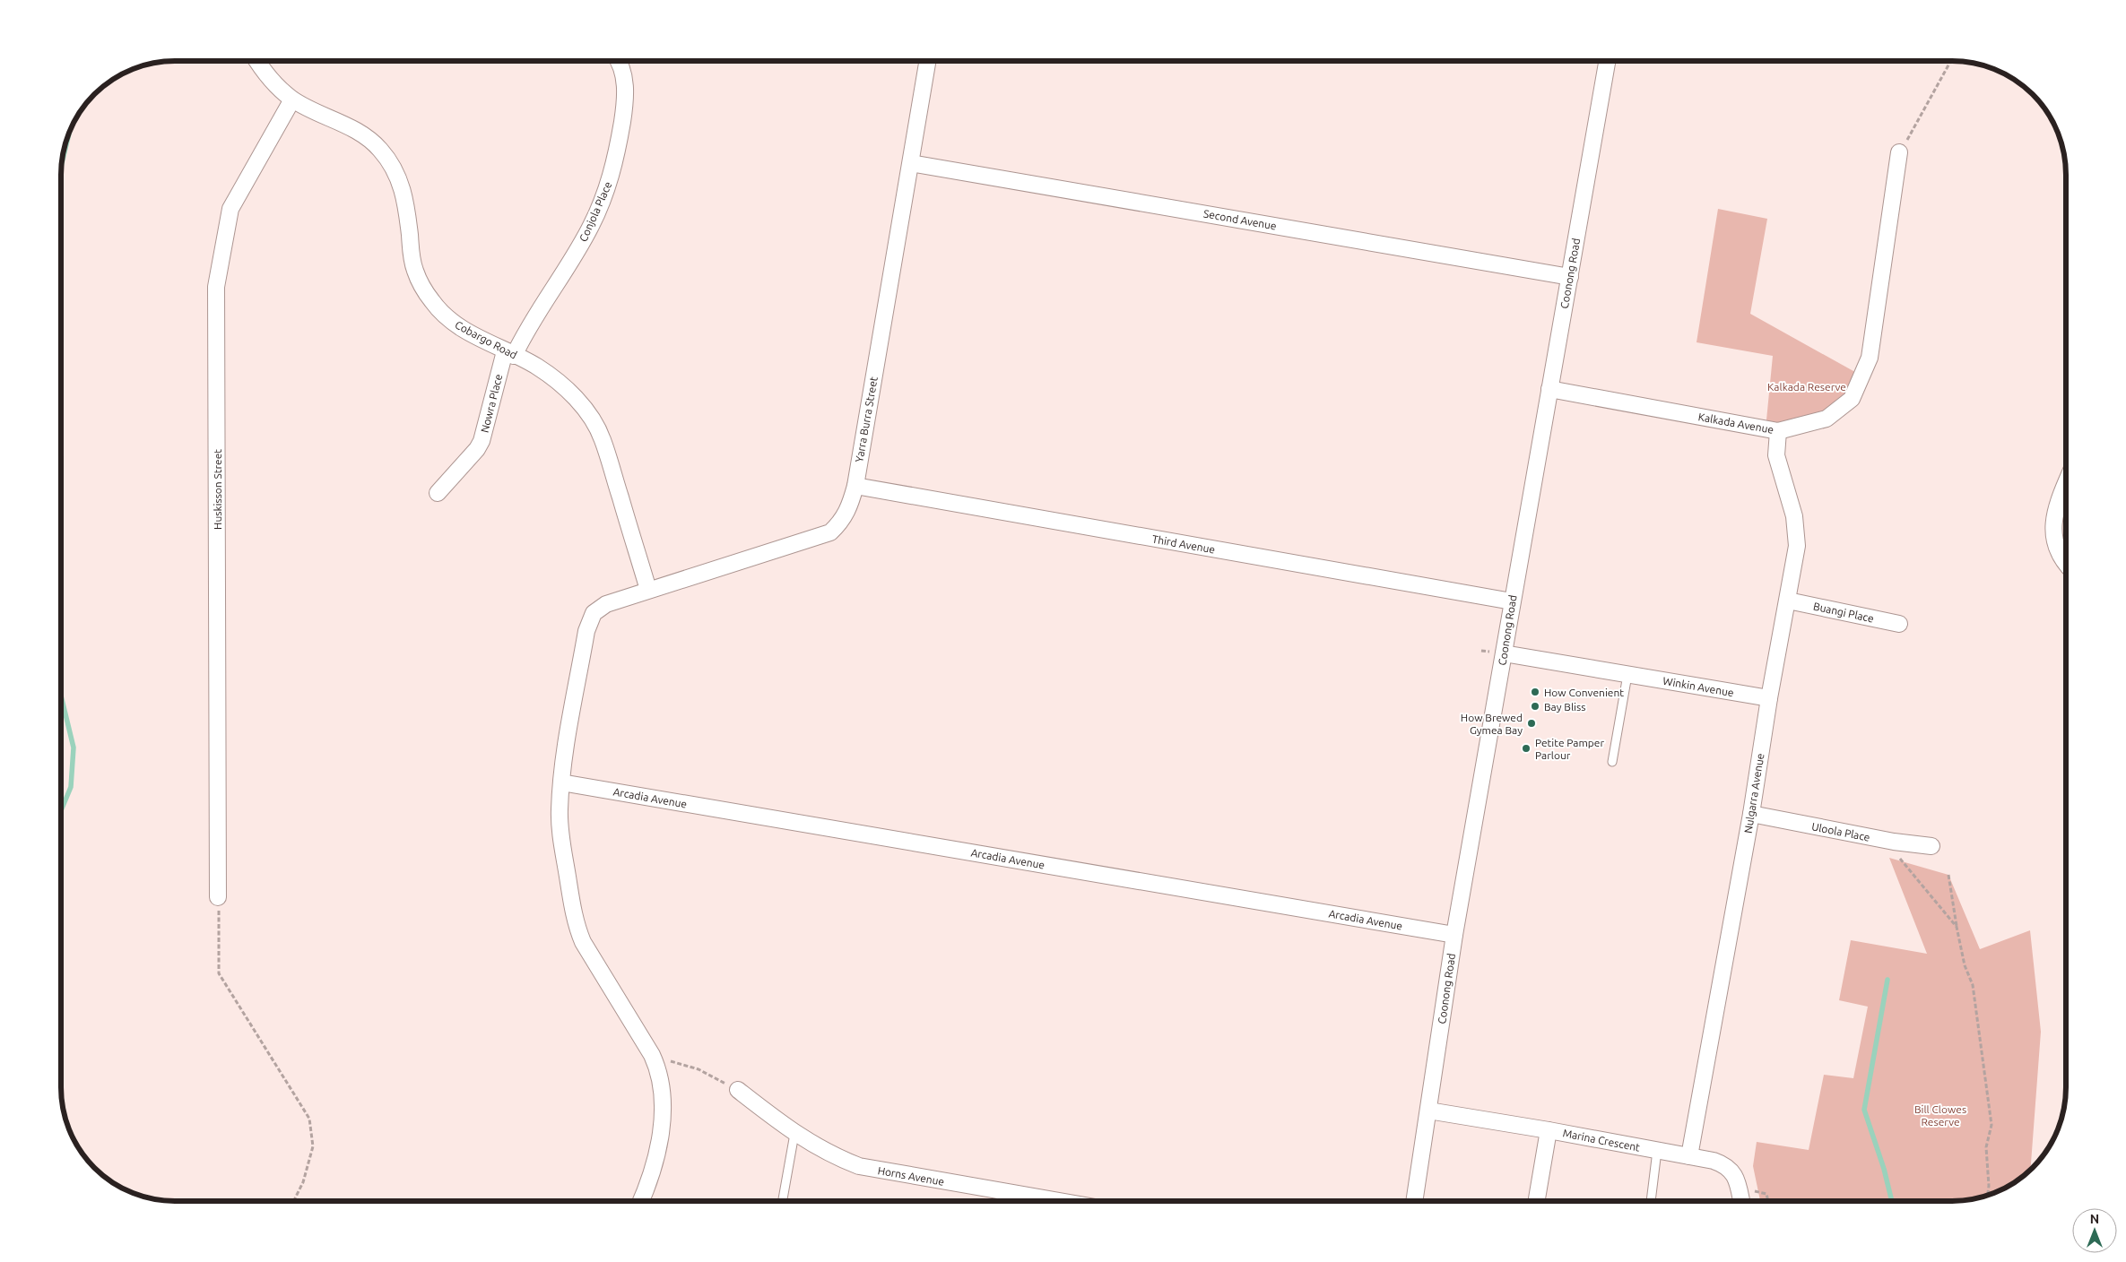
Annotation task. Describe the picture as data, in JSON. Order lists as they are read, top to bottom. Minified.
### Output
{"streets":{"street":["Conjola Place","Second Avenue","Coonong Road","Cobargo Road","Nowra Place","Yarra Burra Street","Kalkada Avenue","Huskisson Street","Third Avenue","Buangi Place","Winkin Avenue","Nulgarra Avenue","Arcadia Avenue","Uloola Place","Marina Crescent","Horns Avenue"]},"crossings":[["Conjola Place","Cobargo Road"],["Conjola Place","Nowra Place"],["Second Avenue","Coonong Road"],["Second Avenue","Yarra Burra Street"],["Coonong Road","Kalkada Avenue"],["Coonong Road","Third Avenue"],["Coonong Road","Winkin Avenue"],["Coonong Road","Arcadia Avenue"],["Coonong Road","Marina Crescent"],["Cobargo Road","Nowra Place"],["Cobargo Road","Yarra Burra Street"],["Cobargo Road","Huskisson Street"],["Yarra Burra Street","Third Avenue"],["Yarra Burra Street","Arcadia Avenue"],["Kalkada Avenue","Nulgarra Avenue"],["Buangi Place","Nulgarra Avenue"],["Winkin Avenue","Nulgarra Avenue"],["Nulgarra Avenue","Uloola Place"],["Nulgarra Avenue","Marina Crescent"]],"parks":["Kalkada Reserve","Bill Clowes Reserve"],"places":["How Convenient","Bay Bliss","How Brewed Gymea Bay","Petite Pamper Parlour"],"north":"top"}
